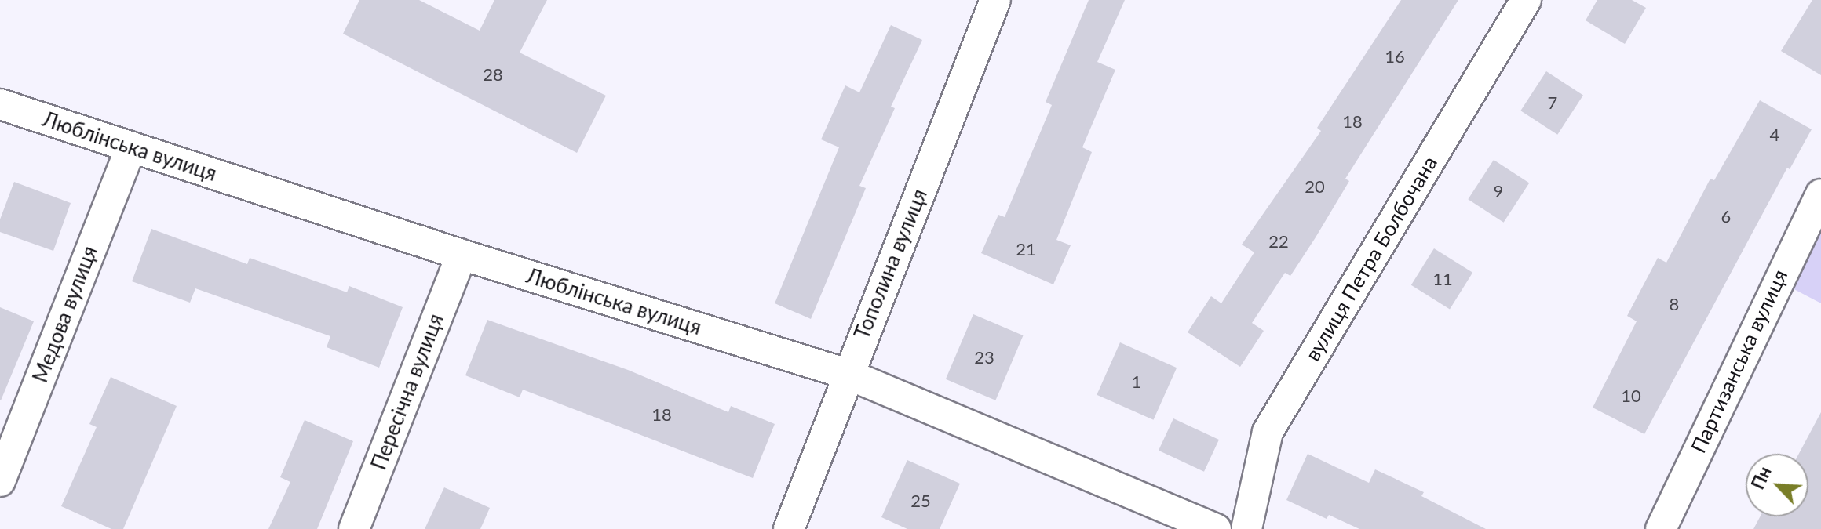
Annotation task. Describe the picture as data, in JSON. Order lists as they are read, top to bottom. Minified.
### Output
{"streets":{"street":["Люблінська вулиця","вулиця Петра Болбочана","Тополина вулиця","Медова вулиця","Партизанська вулиця","Пересічна вулиця"]},"crossings":[["Люблінська вулиця","Тополина вулиця"],["Люблінська вулиця","Медова вулиця"],["Люблінська вулиця","Пересічна вулиця"]],"house_numbers":["16","28","7","18","4","20","9","6","22","21","11","8","23","1","10","18","25"],"north":"top left"}
